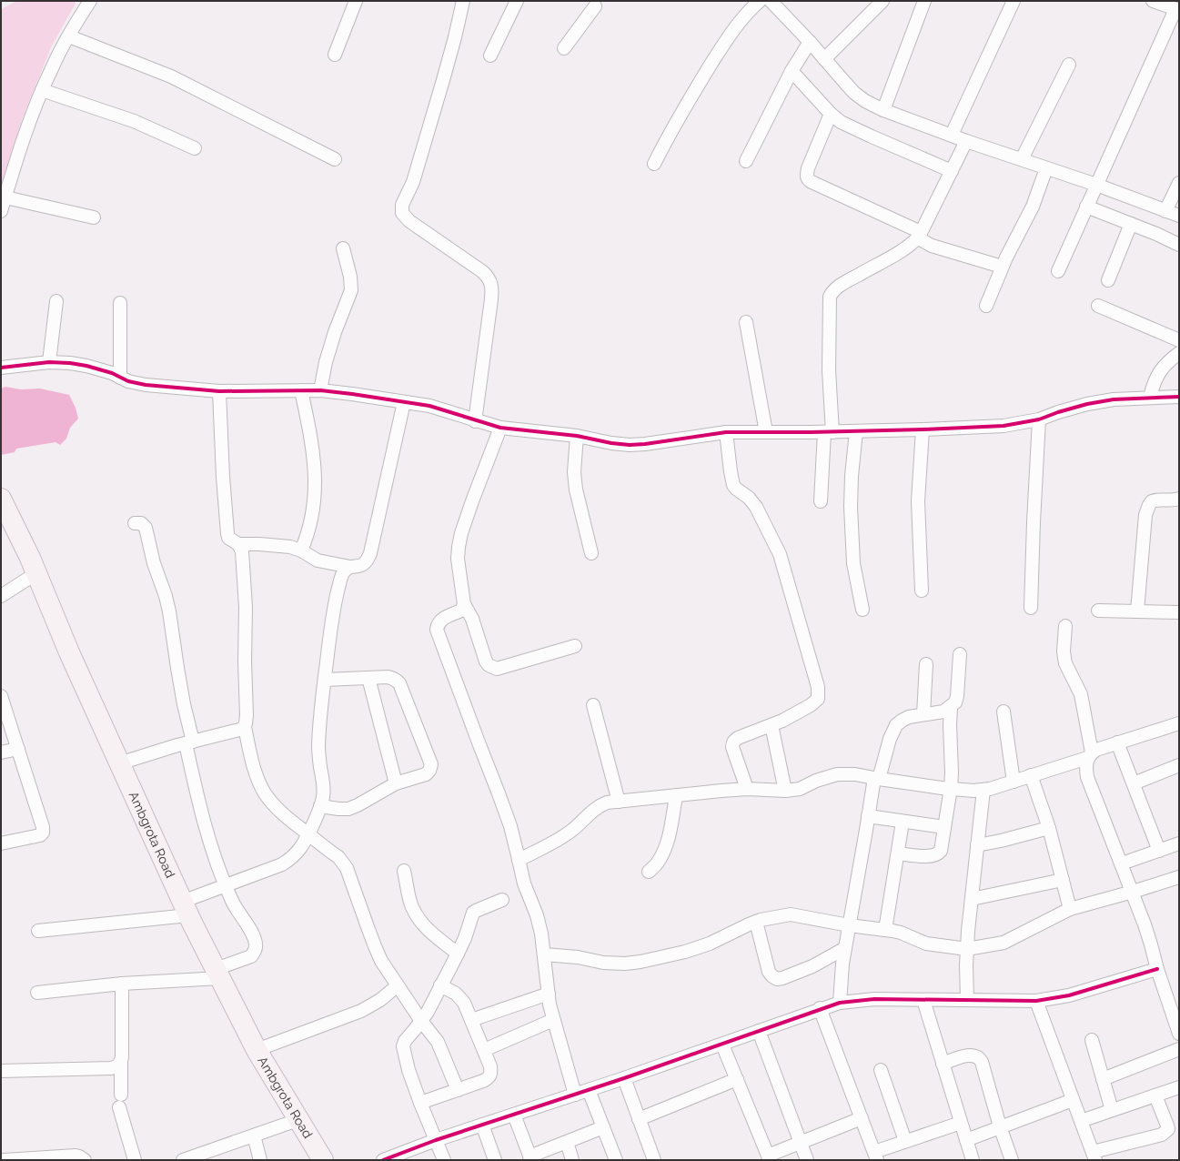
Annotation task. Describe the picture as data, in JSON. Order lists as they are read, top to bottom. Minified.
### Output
{"streets":{"main road":["Ambgrota Road"]}}
